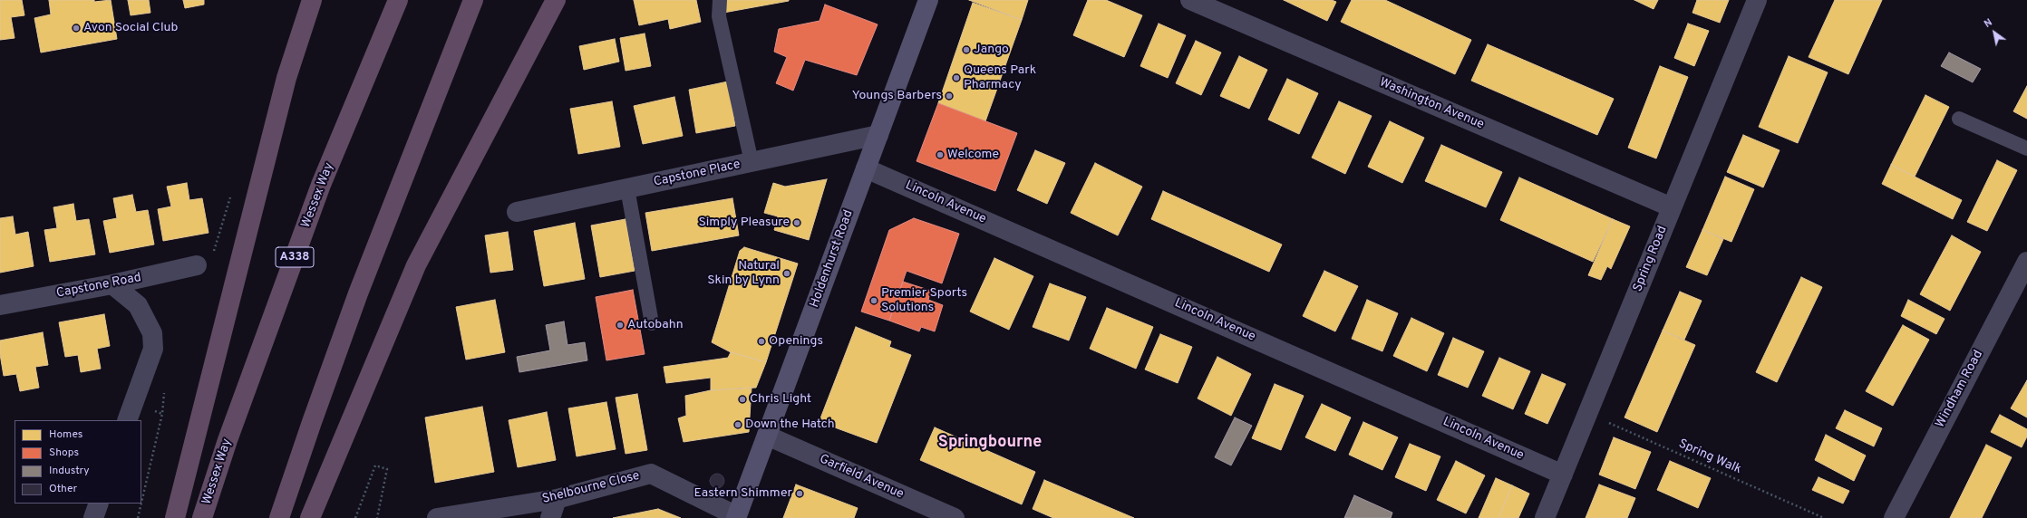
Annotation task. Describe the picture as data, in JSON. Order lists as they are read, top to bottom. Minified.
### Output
{"streets":{"highway":["Wessex Way","A338"],"street":["Washington Avenue","Capstone Place","Lincoln Avenue","Holdenhurst Road","Spring Road","Capstone Road","Windham Road","Garfield Avenue","Shelbourne Close"],"path":["Spring Walk"]},"crossings":[["Washington Avenue","Spring Road"],["Capstone Place","Holdenhurst Road"],["Lincoln Avenue","Holdenhurst Road"],["Lincoln Avenue","Spring Road"],["Holdenhurst Road","Garfield Avenue"],["Holdenhurst Road","Shelbourne Close"],["Spring Road","Spring Walk"]],"districts":["Springbourne"],"places":["Avon Social Club","Jango","Queens Park Pharmacy","Youngs Barbers","Welcome","Simply Pleasure","Natural Skin by Lynn","Premier Sports Solutions","Autobahn","Openings","Chris Light","Down the Hatch","Eastern Shimmer"],"legend":["Homes","Shops","Industry","Other"],"north":"top left"}
